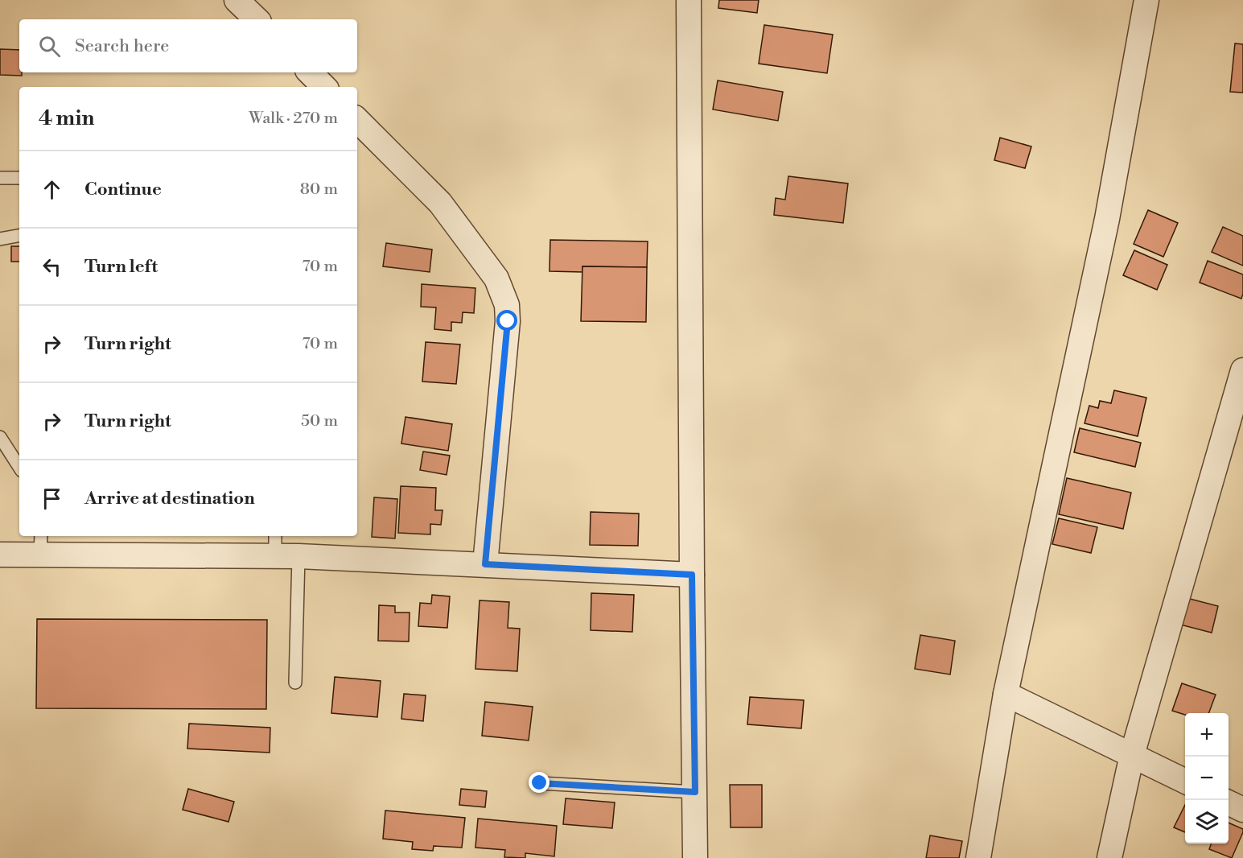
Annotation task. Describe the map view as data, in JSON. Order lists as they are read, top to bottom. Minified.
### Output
{"page":{"search":"Search here","heading":["4 min","Walk · 270 m"],"list":[["Continue","80 m"],["Turn left","70 m"],["Turn right","70 m"],["Turn right","50 m"],"Arrive at destination"],"map_buttons":["+","−"]}}
